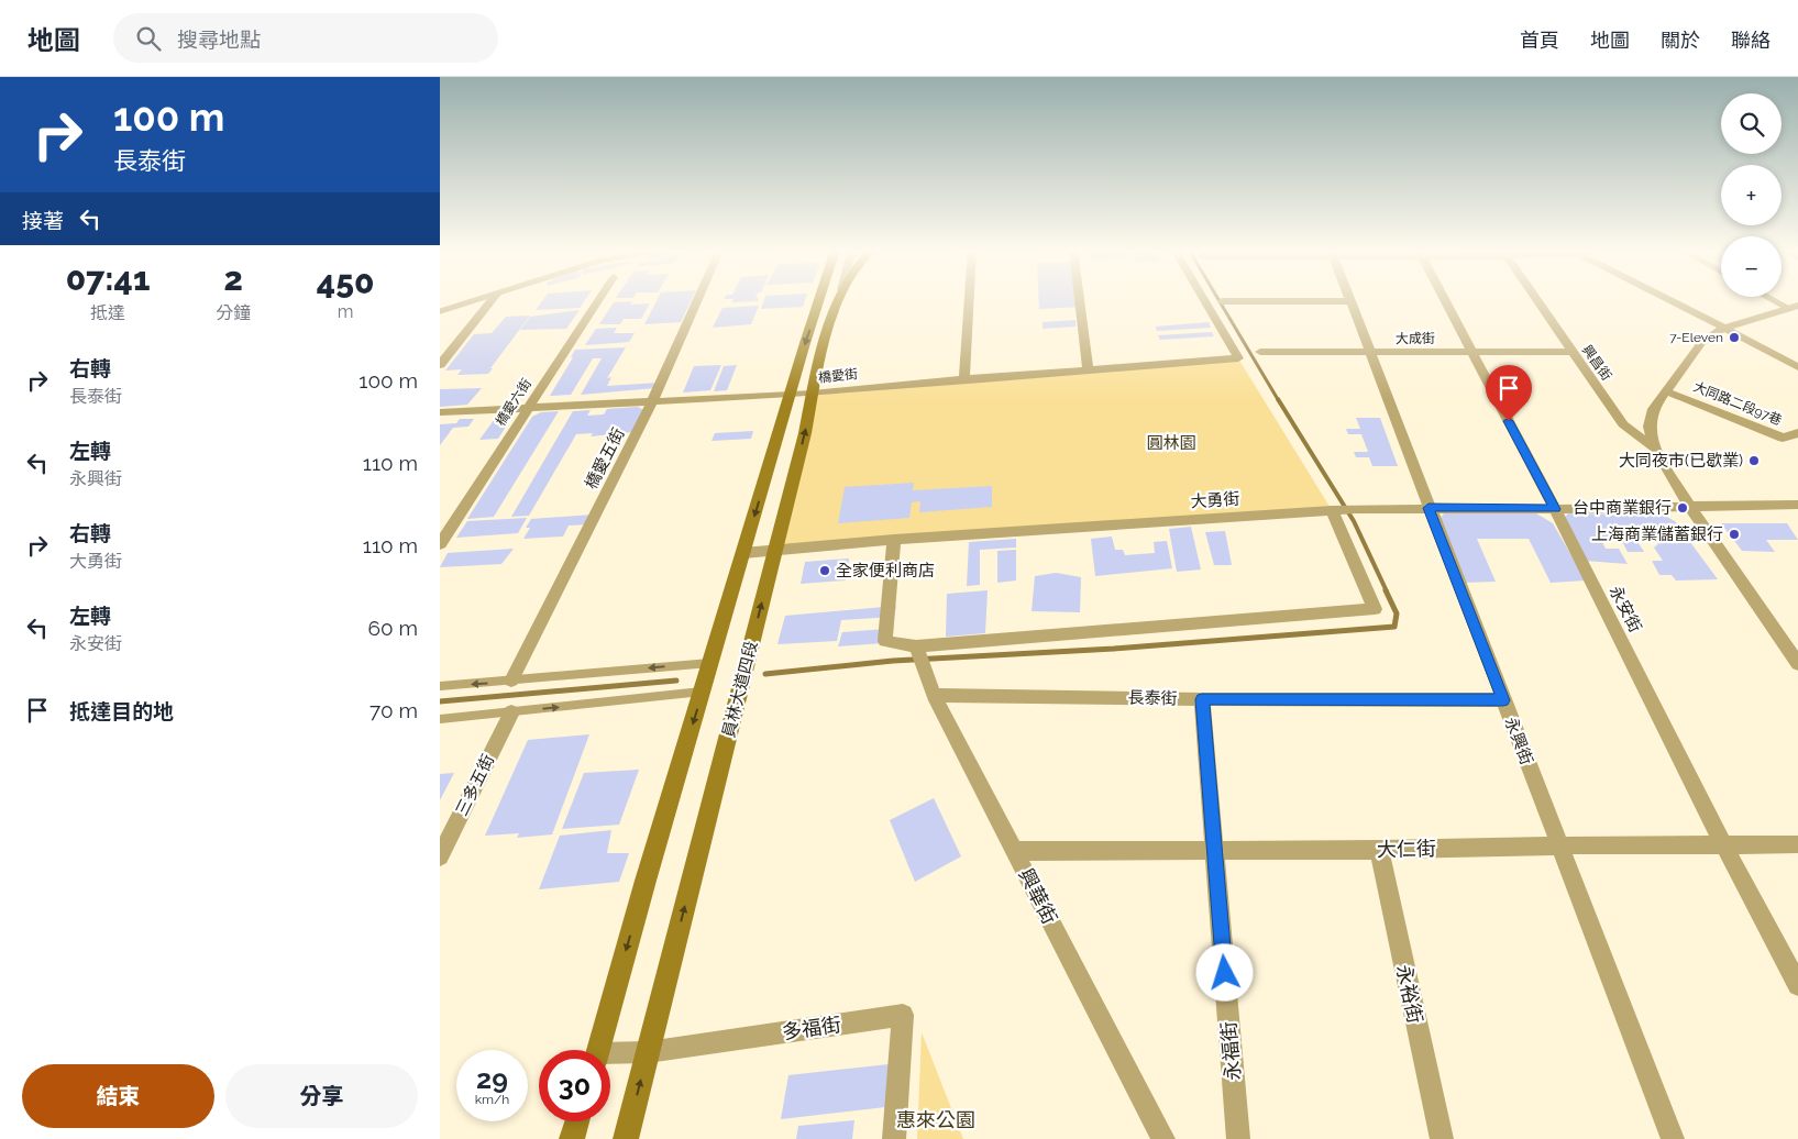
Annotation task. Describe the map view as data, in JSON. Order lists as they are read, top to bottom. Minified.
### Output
{"streets":{"main road":["員林大道四段"],"street":["大成街","興昌街","橋愛街","橋愛六街","大同路二段97巷","橋愛五街","大勇街","永安街","長泰街","永興街","三多五街","大仁街","興華街","永裕街","多福街","永福街"]},"crossings":[["大成街","興昌街"],["大成街","永安街"],["大成街","永興街"],["橋愛街","橋愛六街"],["橋愛街","橋愛五街"],["橋愛街","員林大道四段"],["大勇街","永安街"],["大勇街","員林大道四段"],["大勇街","永興街"],["永安街","大仁街"],["員林大道四段","多福街"],["長泰街","永興街"],["長泰街","興華街"],["長泰街","永福街"],["永興街","大仁街"],["大仁街","興華街"],["大仁街","永裕街"],["大仁街","永福街"]],"parks":["圓林園","惠來公園"],"places":["7-Eleven","大同夜市(已歇業)","台中商業銀行","上海商業儲蓄銀行","全家便利商店"],"page":{"header":"地圖","search":"搜尋地點","nav":["首頁","地圖","關於","聯絡"],"turn":["100 m","長泰街"],"map_buttons":["+","−"],"then":"接著","eta":["07:41","抵達","2","分鐘","450","m"],"list":[{"name":"右轉","note":"長泰街","value":"100 m"},{"name":"左轉","note":"永興街","value":"110 m"},{"name":"右轉","note":"大勇街","value":"110 m"},{"name":"左轉","note":"永安街","value":"60 m"},{"name":"抵達目的地","value":"70 m"}],"speed":"29 km/h","limit":"30","buttons":["結束","分享"]}}
